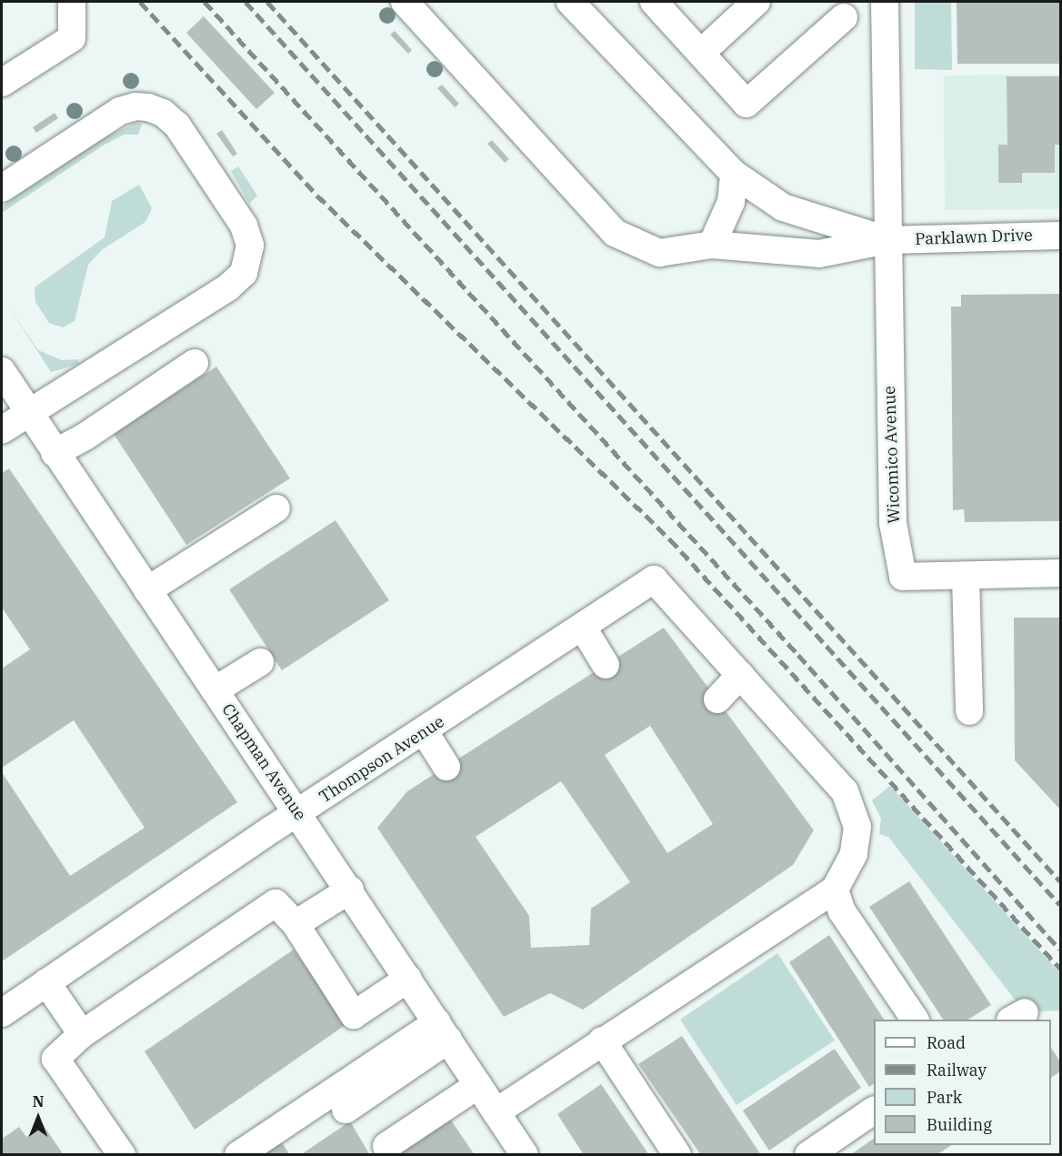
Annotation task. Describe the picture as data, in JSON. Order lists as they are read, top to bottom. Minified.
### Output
{"streets":{"street":["Parklawn Drive","Wicomico Avenue","Thompson Avenue","Chapman Avenue"]},"crossings":[["Parklawn Drive","Wicomico Avenue"],["Thompson Avenue","Chapman Avenue"]],"legend":["Road","Railway","Park","Building"],"north":"top"}
